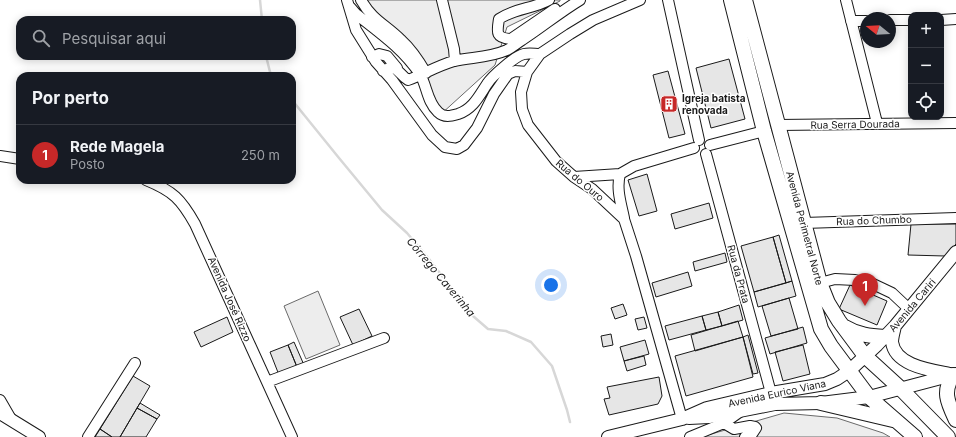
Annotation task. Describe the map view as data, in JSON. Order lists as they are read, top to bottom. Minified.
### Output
{"streets":{"highway":["Avenida Perimetral Norte"],"main road":["Avenida Cariri","Avenida Eurico Viana"],"street":["Rua Serra Dourada","Rua do Ouro","Rua do Chumbo","Rua da Prata","Avenida José Rizzo"]},"crossings":[["Rua Serra Dourada","Avenida Perimetral Norte"],["Rua do Ouro","Avenida Eurico Viana"],["Rua do Chumbo","Avenida Perimetral Norte"],["Avenida Perimetral Norte","Avenida Cariri"],["Avenida Perimetral Norte","Avenida Eurico Viana"],["Rua da Prata","Avenida Eurico Viana"],["Avenida Cariri","Avenida Eurico Viana"]],"water":["Córrego Caverinha"],"places":{"building":["Igreja batista renovada"]},"north":"left","page":{"map_buttons":["+","−"],"search":"Pesquisar aqui","heading":"Por perto","list":[{"mark":"1","name":"Rede Magela","note":"Posto","value":"250 m"}],"pins":"1"}}
